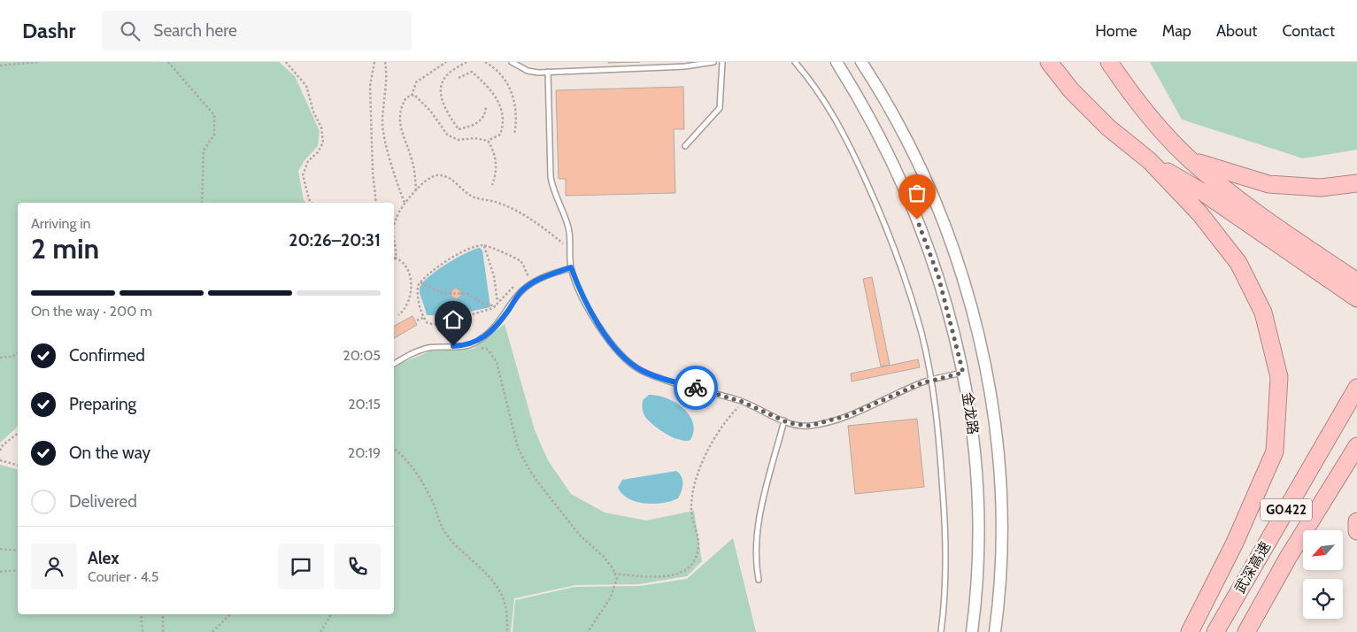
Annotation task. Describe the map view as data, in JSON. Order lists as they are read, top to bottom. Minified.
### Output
{"streets":{"highway":["G0422","武深高速"],"street":["金龙路"]},"north":"bottom left","page":{"header":"Dashr","search":"Search here","nav":["Home","Map","About","Contact"],"heading":["2 min","Arriving in","20:26–20:31"],"panel":["Alex","Courier · 4.5"],"bar":"On the way · 200 m","list":[["Confirmed","20:05"],["Preparing","20:15"],["On the way","20:19"],"Delivered"]}}
